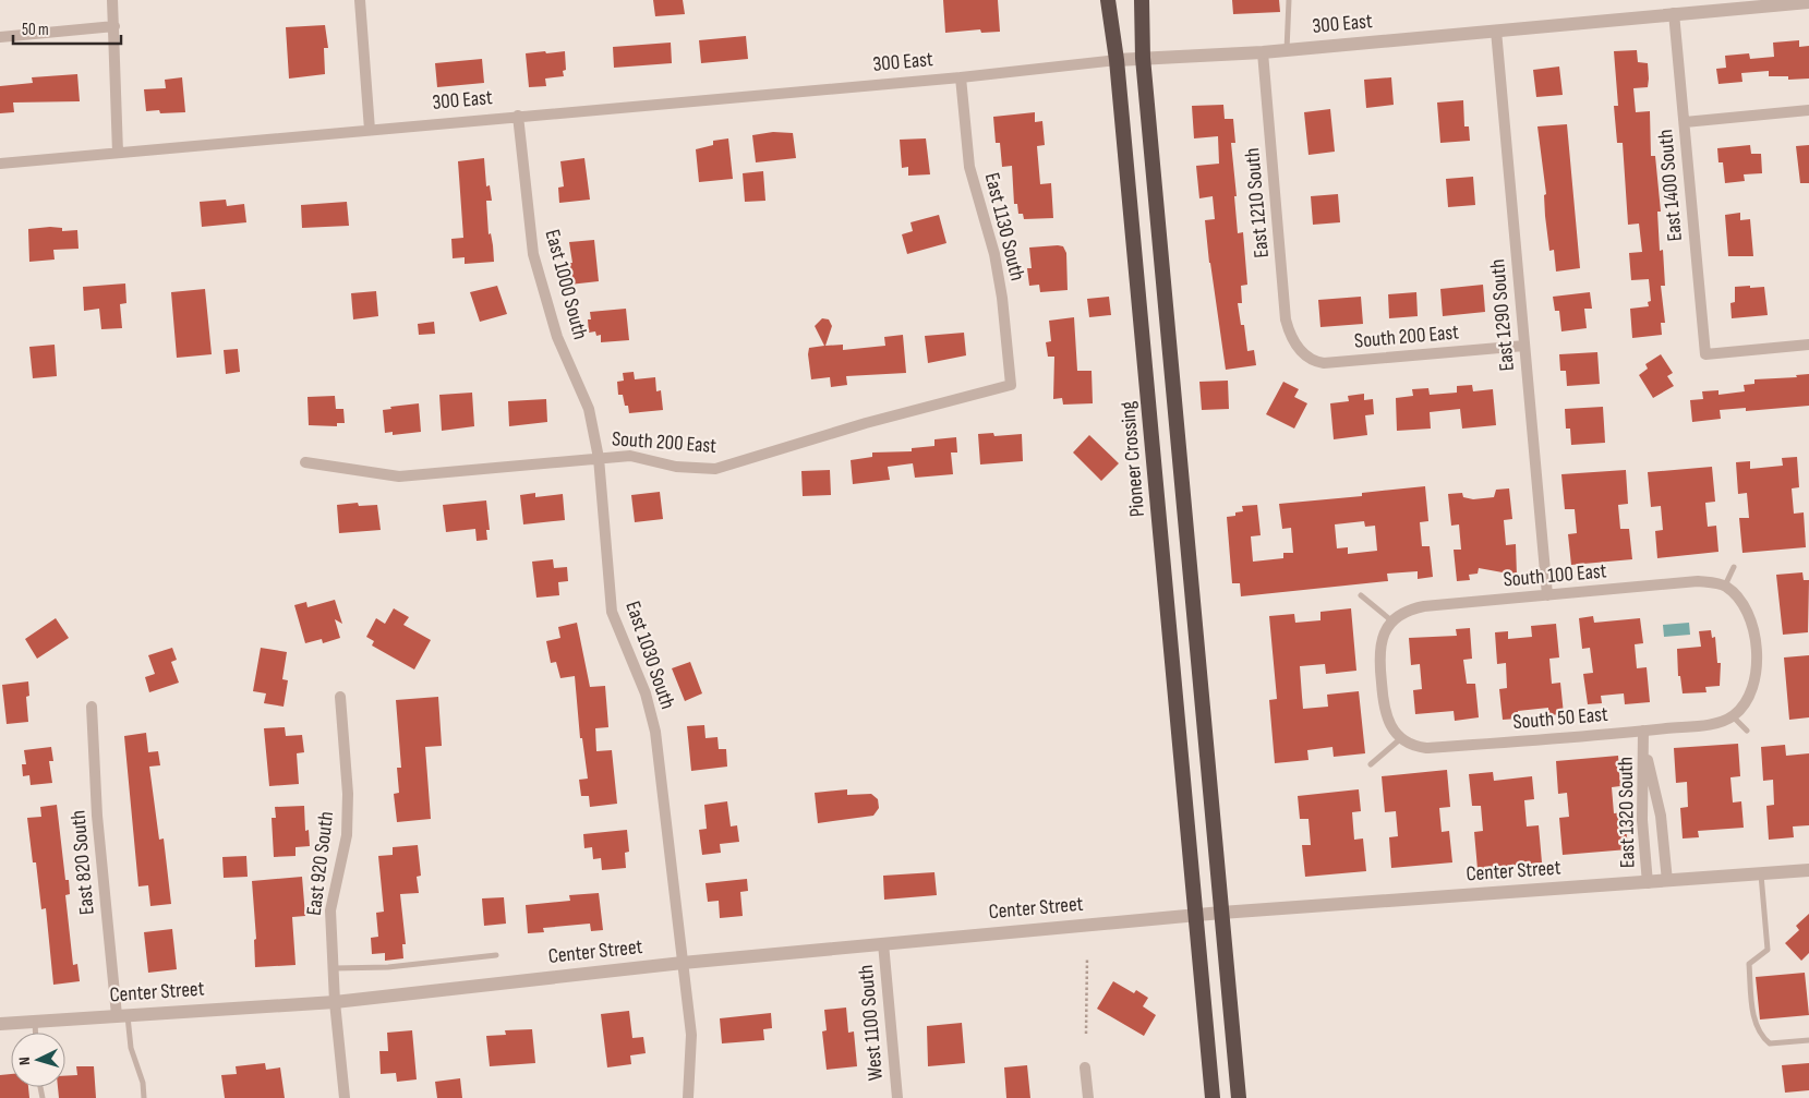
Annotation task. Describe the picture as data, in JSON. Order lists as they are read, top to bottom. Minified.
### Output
{"streets":{"highway":["Pioneer Crossing"],"street":["300 East","East 1400 South","East 1210 South","East 1130 South","East 1000 South","East 1290 South","South 200 East","South 100 East","East 1030 South","South 50 East","East 1320 South","East 820 South","East 920 South","Center Street","West 1100 South"]},"crossings":[["300 East","East 1400 South"],["300 East","East 1210 South"],["300 East","East 1130 South"],["300 East","East 1000 South"],["300 East","East 1290 South"],["300 East","Pioneer Crossing"],["East 1210 South","South 200 East"],["East 1130 South","South 200 East"],["East 1000 South","South 200 East"],["East 1000 South","East 1030 South"],["East 1290 South","South 200 East"],["East 1290 South","South 100 East"],["South 200 East","East 1030 South"],["Pioneer Crossing","Center Street"],["East 1030 South","Center Street"],["East 1320 South","Center Street"],["East 820 South","Center Street"],["East 920 South","Center Street"],["Center Street","West 1100 South"]],"scale_bar":"50 m","north":"left"}
